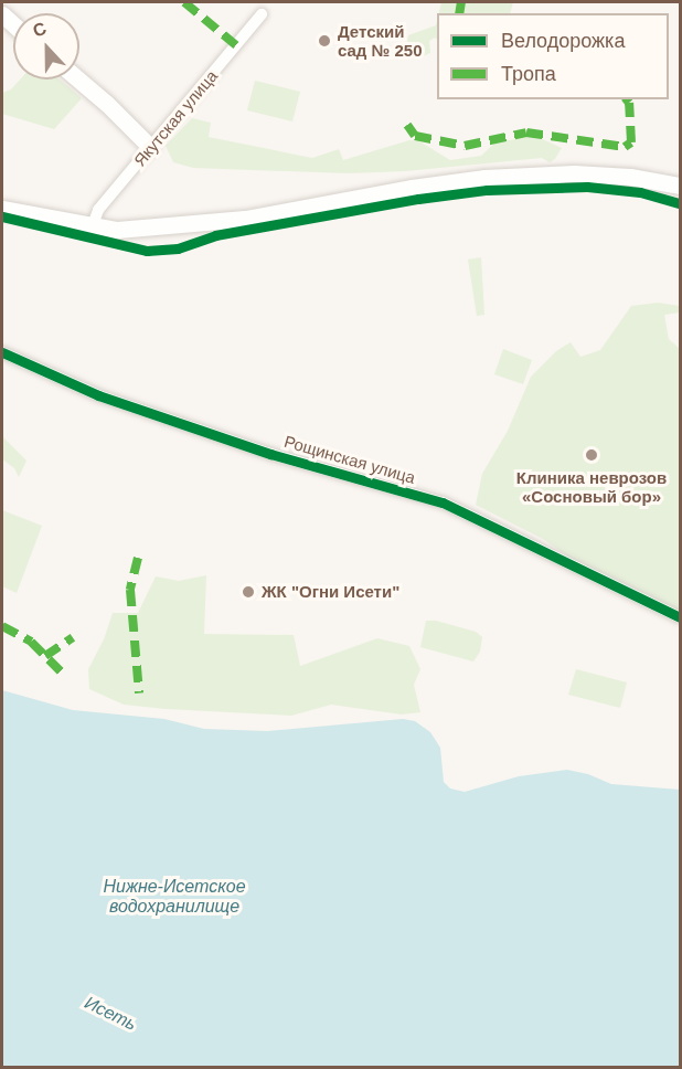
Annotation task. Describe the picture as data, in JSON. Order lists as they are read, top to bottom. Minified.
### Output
{"streets":{"street":["Якутская улица","Рощинская улица"]},"water":["Нижне-Исетское водохранилище","Исеть"],"places":["Детский сад № 250","Клиника неврозов «Сосновый бор»","ЖК \"Огни Исети\""],"legend":["Велодорожка","Тропа"],"north":"top"}
